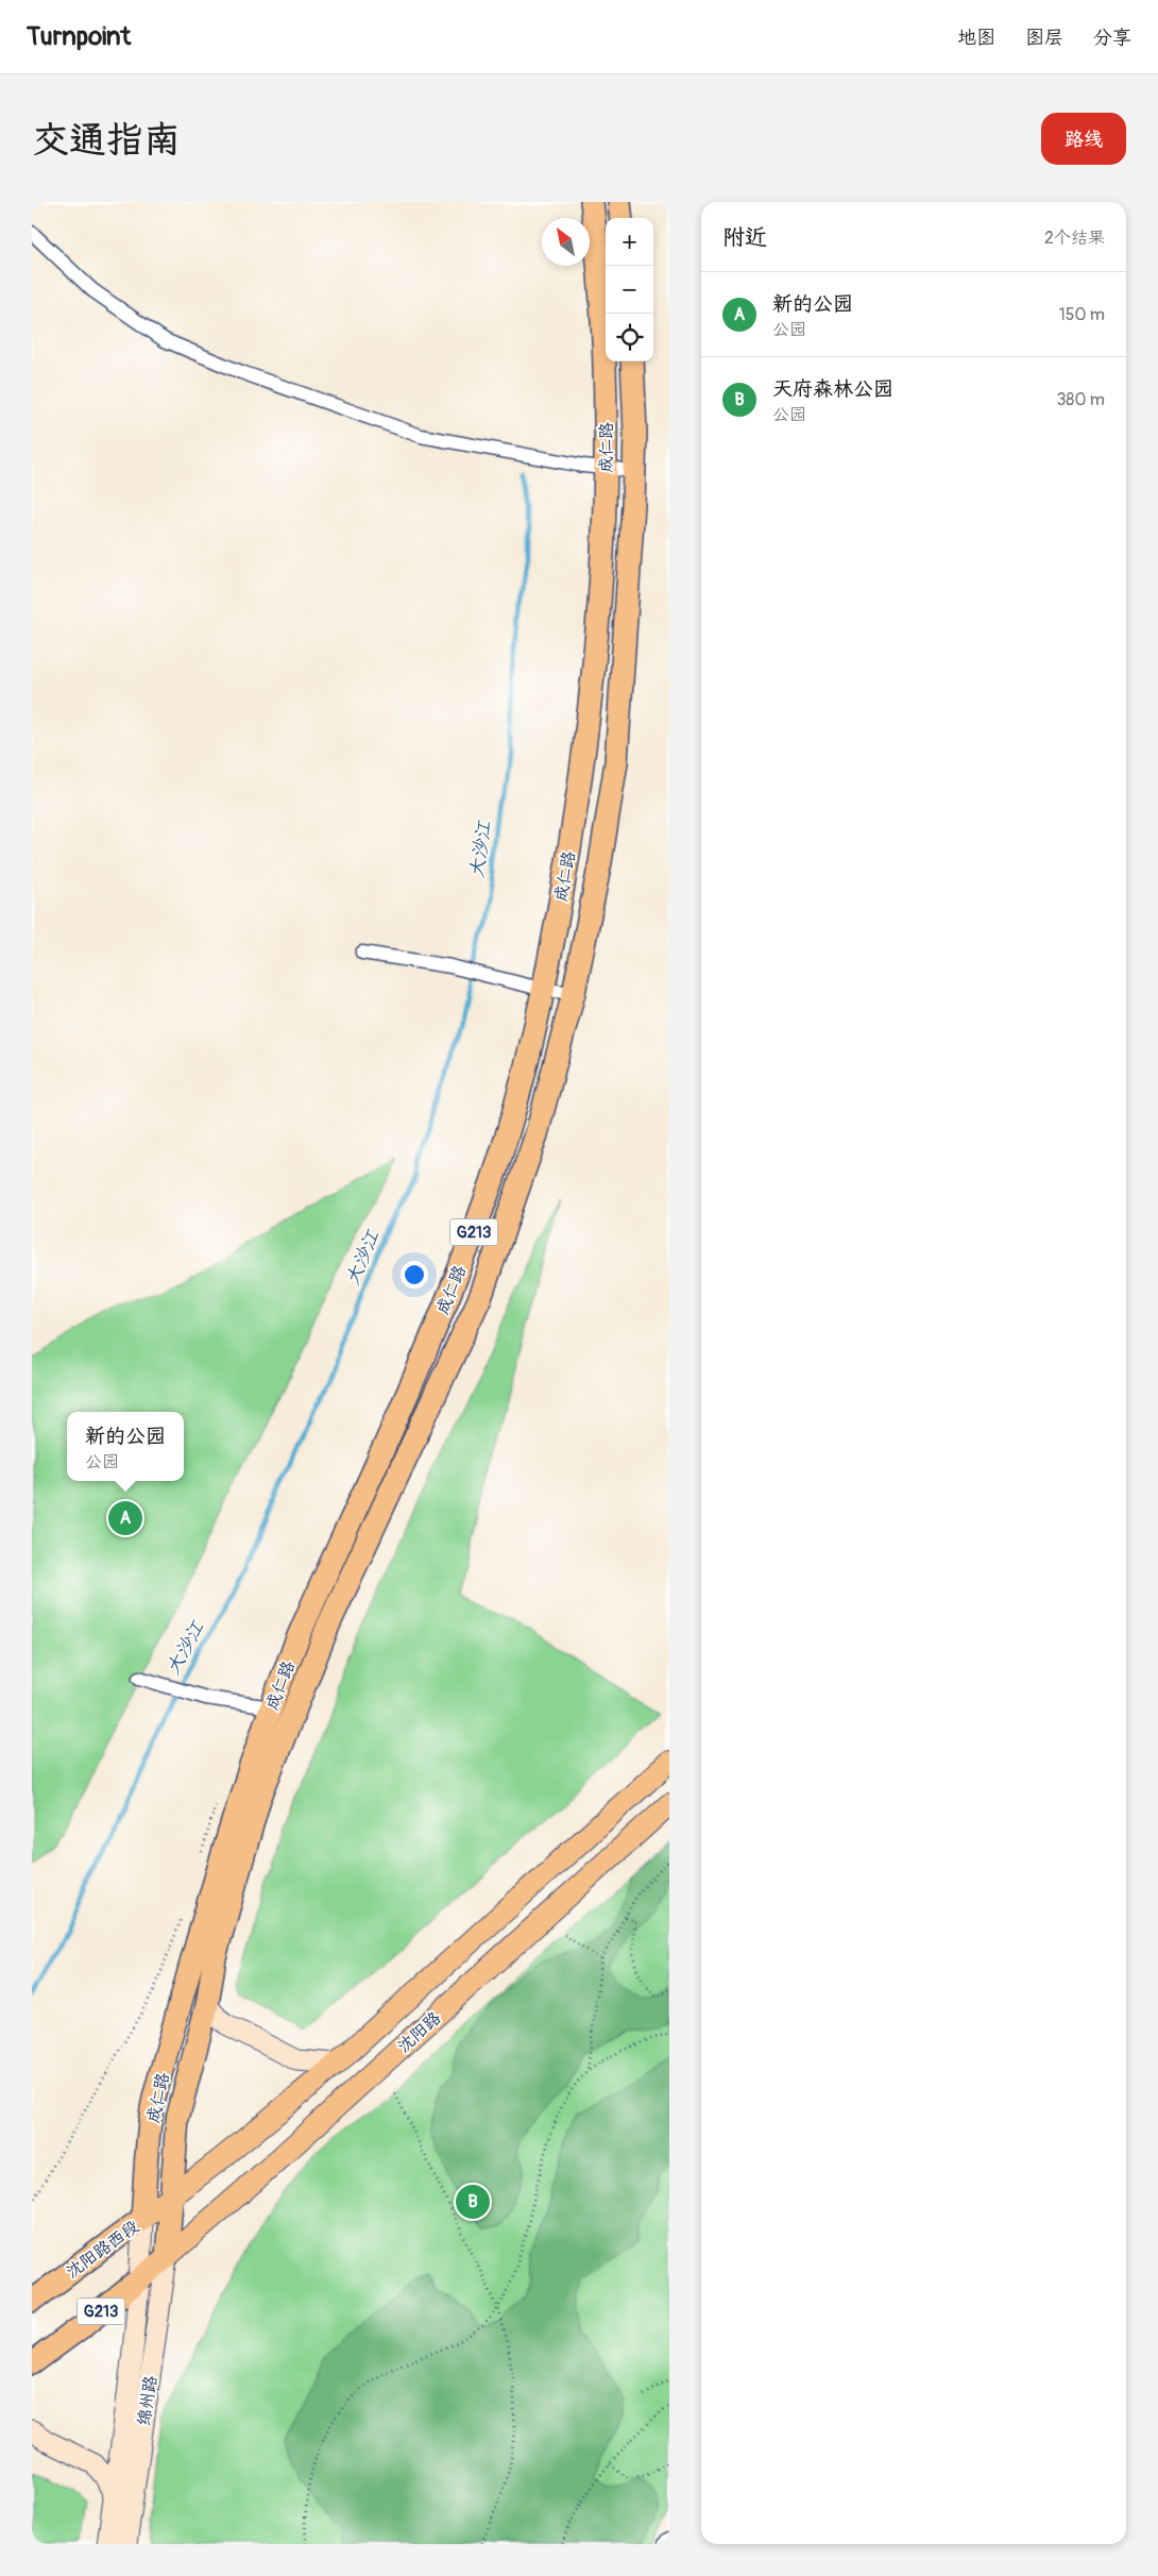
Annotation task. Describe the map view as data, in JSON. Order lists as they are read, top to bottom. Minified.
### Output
{"streets":{"highway":["成仁路","G213","沈阳路西段"],"main road":["沈阳路","绵州路"]},"crossings":[["成仁路","G213"],["成仁路","沈阳路"],["成仁路","沈阳路西段"],["成仁路","绵州路"],["G213","沈阳路"],["G213","绵州路"],["沈阳路","沈阳路西段"],["沈阳路","绵州路"]],"water":["大沙江"],"north":"top left","page":{"header":"Turnpoint","nav":["地图","图层","分享"],"buttons":"路线","title":"交通指南","heading":["附近","2个结果"],"map_buttons":["+","−"],"list":[{"mark":"A","name":"新的公园","note":"公园","value":"150 m"},{"mark":"B","name":"天府森林公园","note":"公园","value":"380 m"}],"popup":["新的公园","公园"],"pins":["A","B"]}}
